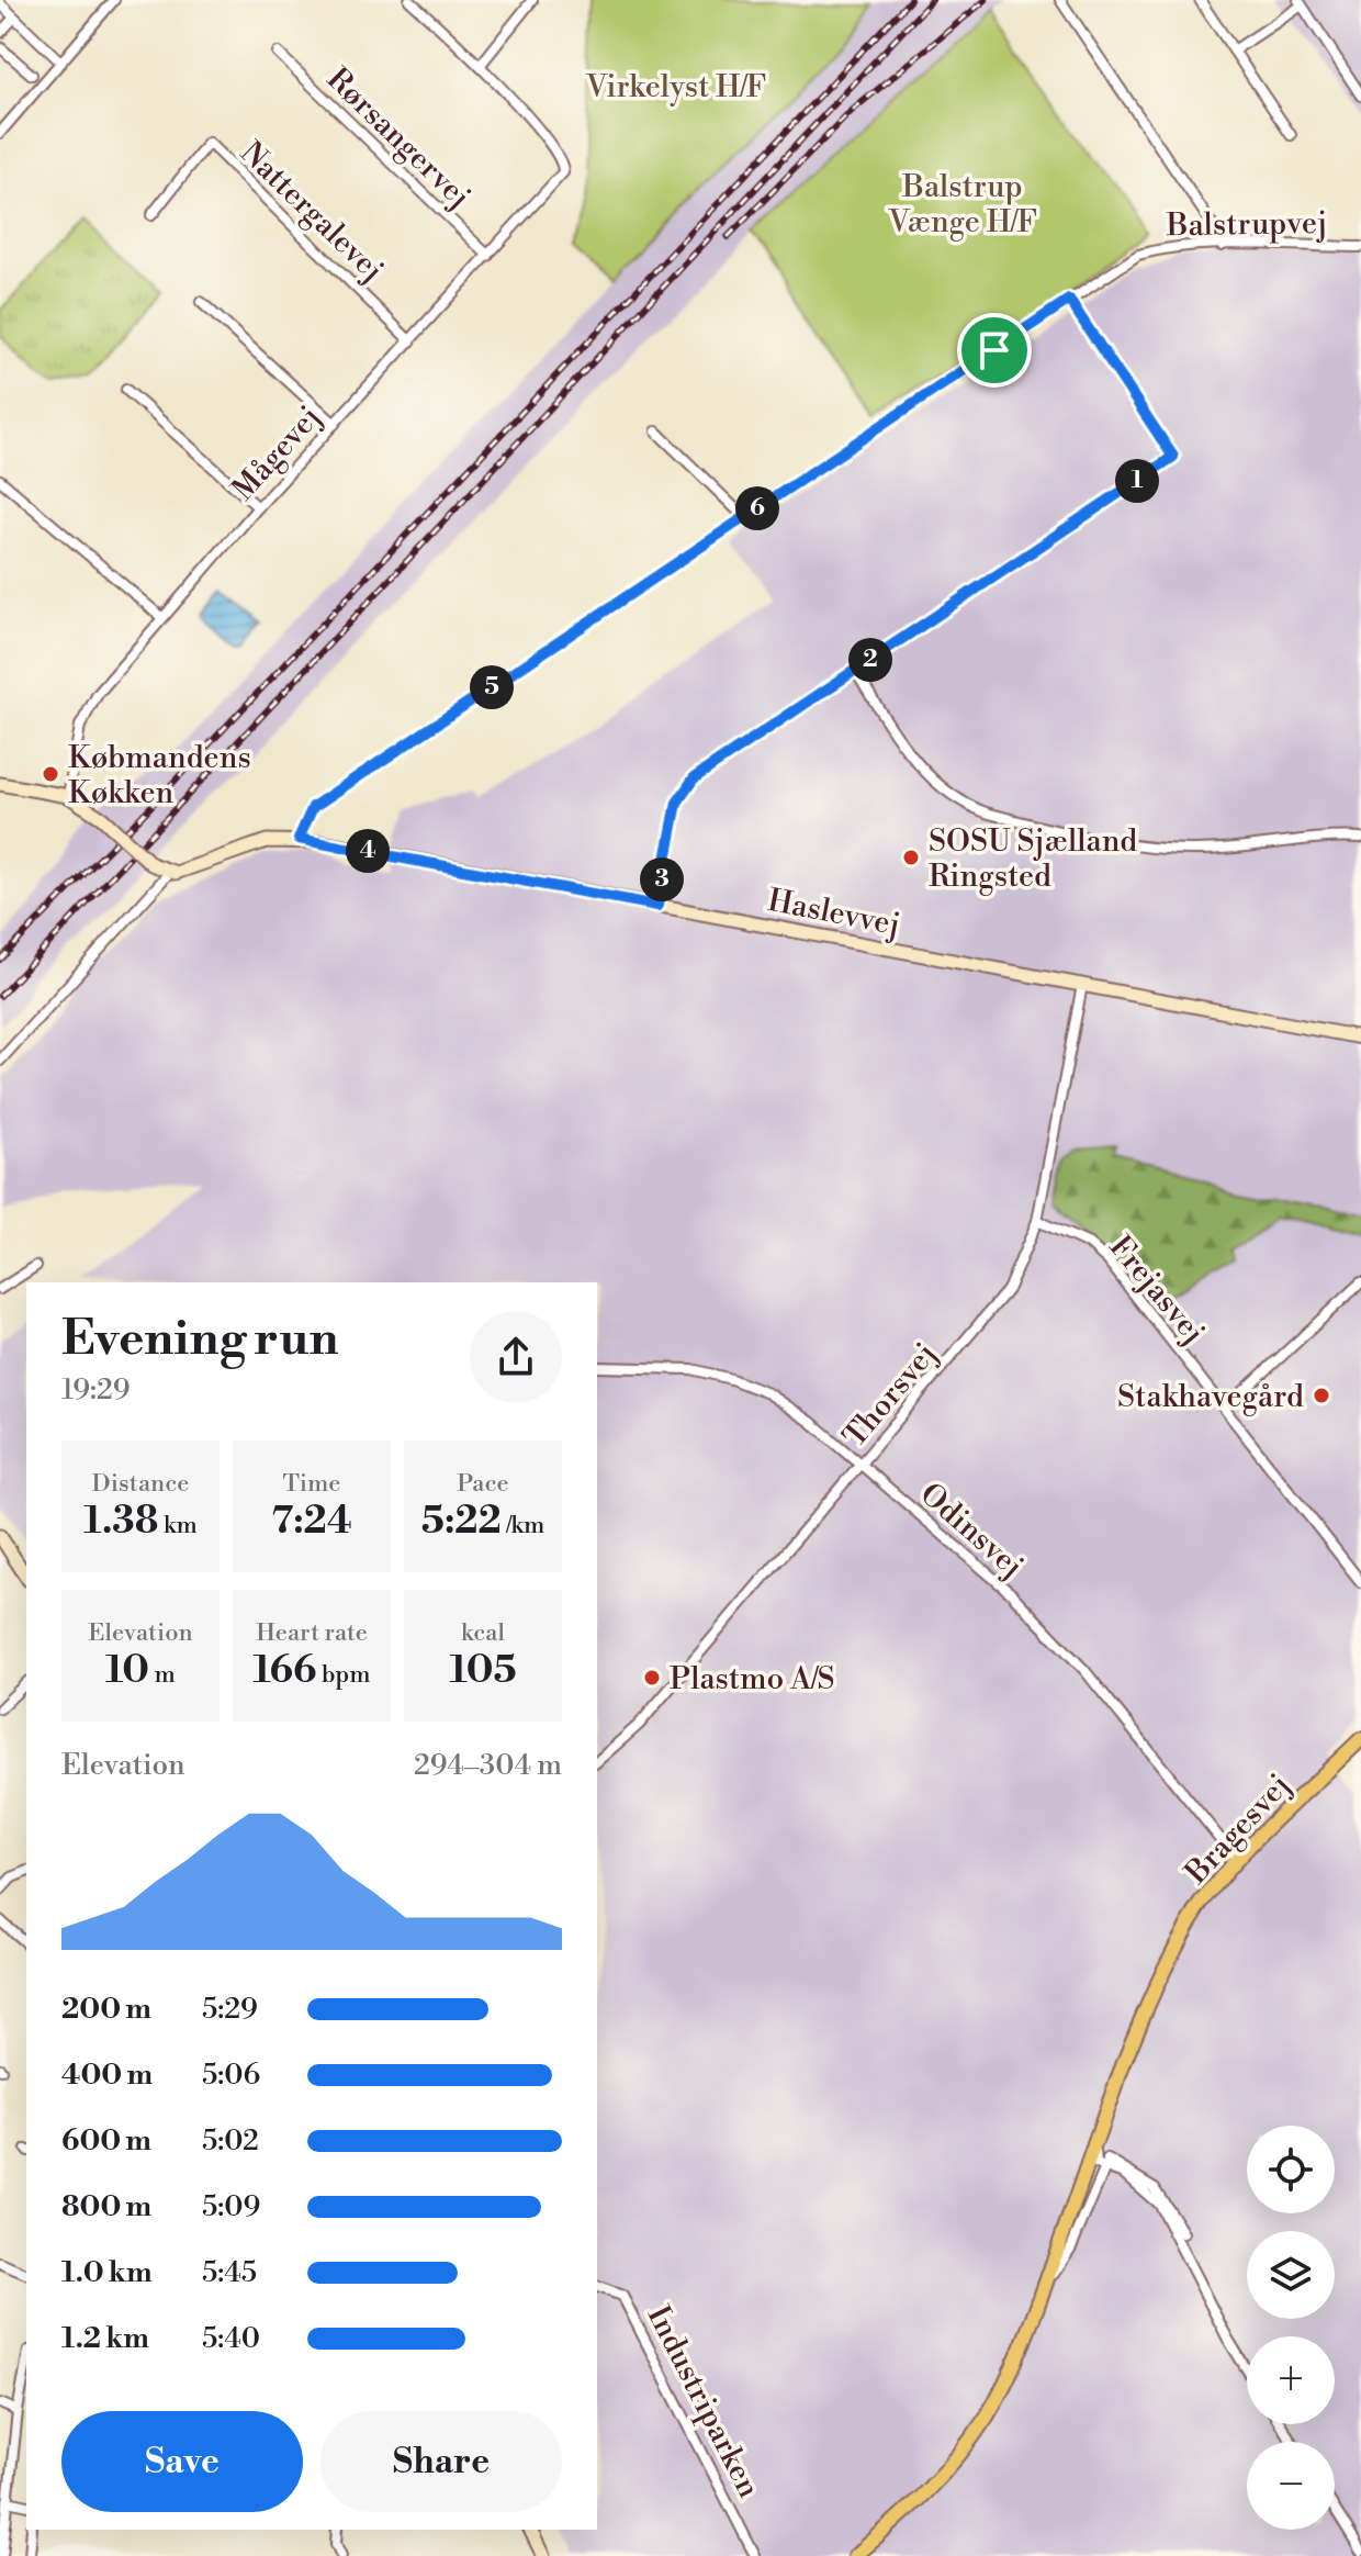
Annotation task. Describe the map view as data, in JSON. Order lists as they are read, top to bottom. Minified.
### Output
{"streets":{"main road":["Bragesvej"],"street":["Rørsangervej","Nattergalevej","Balstrupvej","Mågevej","Haslevvej","Frejasvej","Thorsvej","Odinsvej","Industriparken"]},"crossings":[["Rørsangervej","Mågevej"],["Nattergalevej","Mågevej"],["Balstrupvej","Haslevvej"],["Haslevvej","Thorsvej"],["Frejasvej","Thorsvej"],["Thorsvej","Odinsvej"],["Odinsvej","Bragesvej"]],"parks":["Virkelyst H/F","Balstrup Vænge H/F"],"places":["Købmandens Køkken","SOSU Sjælland Ringsted","Stakhavegård","Plastmo A/S"],"page":{"pins":["1","6","2","5","4","3"],"heading":["Evening run","19:29"],"stats":[["Distance","1.38 km"],["Time","7:24"],["Pace","5:22 /km"],["Elevation","10 m"],["Heart rate","166 bpm"],["kcal","105"]],"chart":["Elevation","294–304 m"],"list":[{"name":"200 m","note":"5:29"},{"name":"400 m","note":"5:06"},{"name":"600 m","note":"5:02"},{"name":"800 m","note":"5:09"},{"name":"1.0 km","note":"5:45"},{"name":"1.2 km","note":"5:40"}],"map_buttons":["+","−"],"buttons":["Save","Share"]}}
